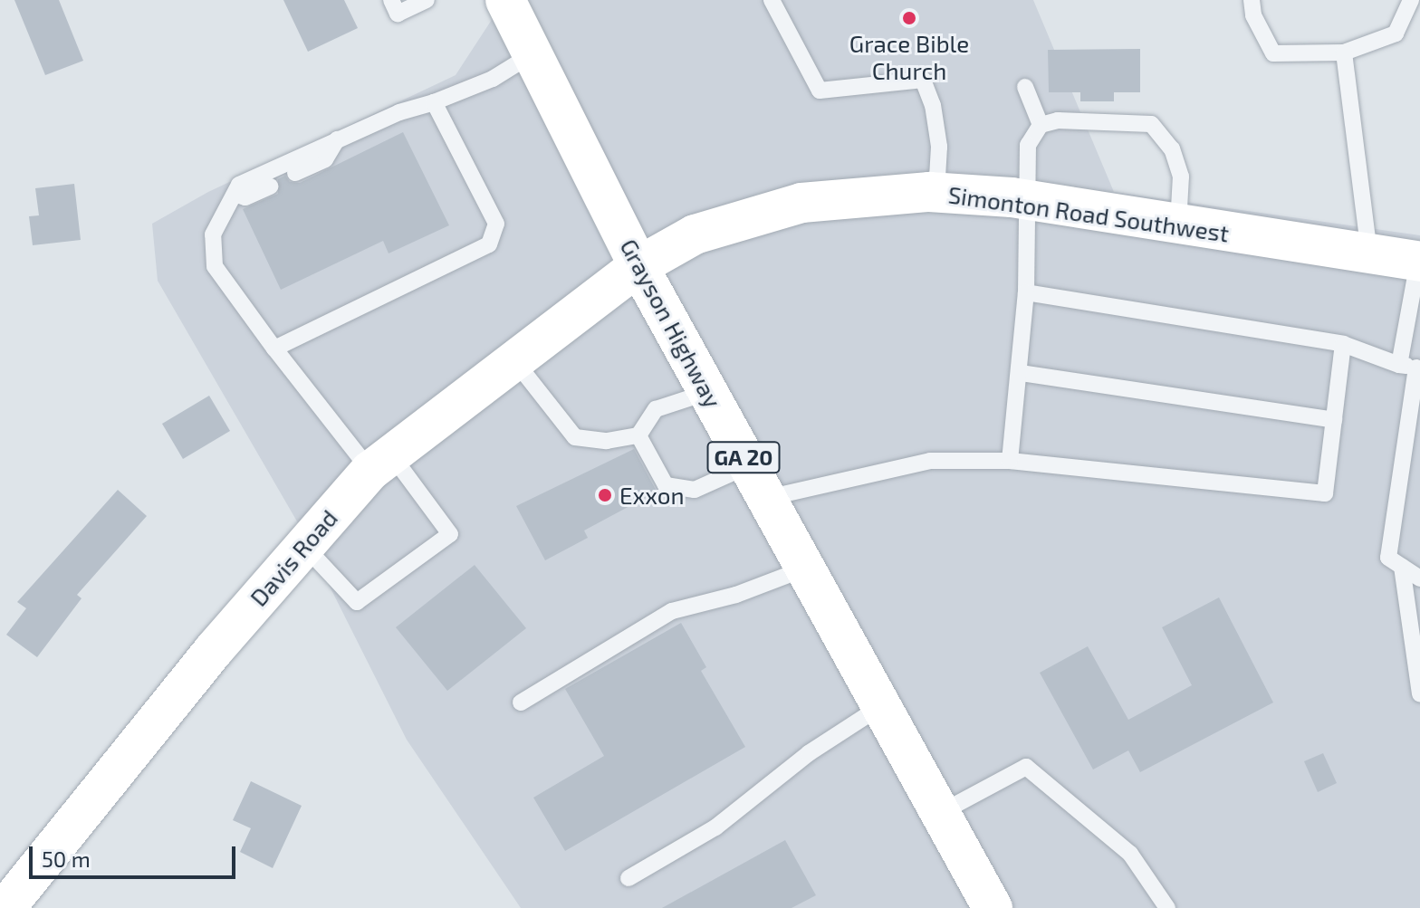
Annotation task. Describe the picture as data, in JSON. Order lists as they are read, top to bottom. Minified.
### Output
{"streets":{"street":["Simonton Road Southwest","Grayson Highway","GA 20","Davis Road"]},"crossings":[["Simonton Road Southwest","Grayson Highway"],["Simonton Road Southwest","Davis Road"],["Grayson Highway","Davis Road"]],"places":["Grace Bible Church","Exxon"],"scale_bar":"50 m"}
